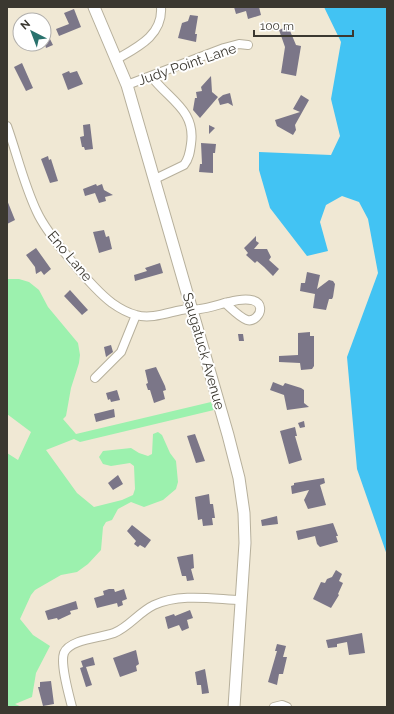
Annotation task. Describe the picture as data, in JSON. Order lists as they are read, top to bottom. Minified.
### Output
{"streets":{"main road":["Saugatuck Avenue"],"street":["Judy Point Lane","Eno Lane"]},"crossings":[["Judy Point Lane","Saugatuck Avenue"],["Eno Lane","Saugatuck Avenue"]],"scale_bar":"100 m","north":"top left"}
